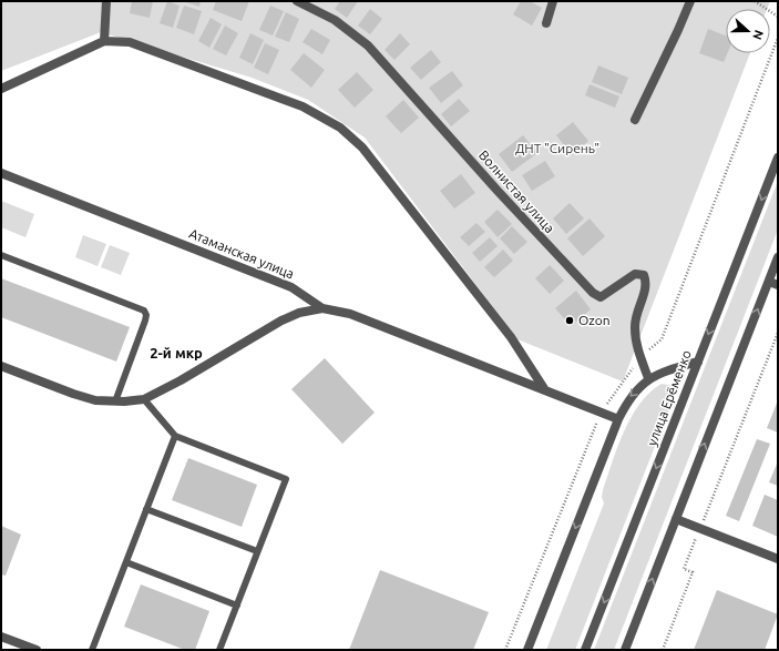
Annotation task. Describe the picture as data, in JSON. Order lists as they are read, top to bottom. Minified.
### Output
{"streets":{"street":["Волнистая улица","Атаманская улица","улица Ерёменко"]},"districts":["2-й мкр"],"parks":["ДНТ \"Сирень\""],"places":["Ozon"],"north":"right"}
